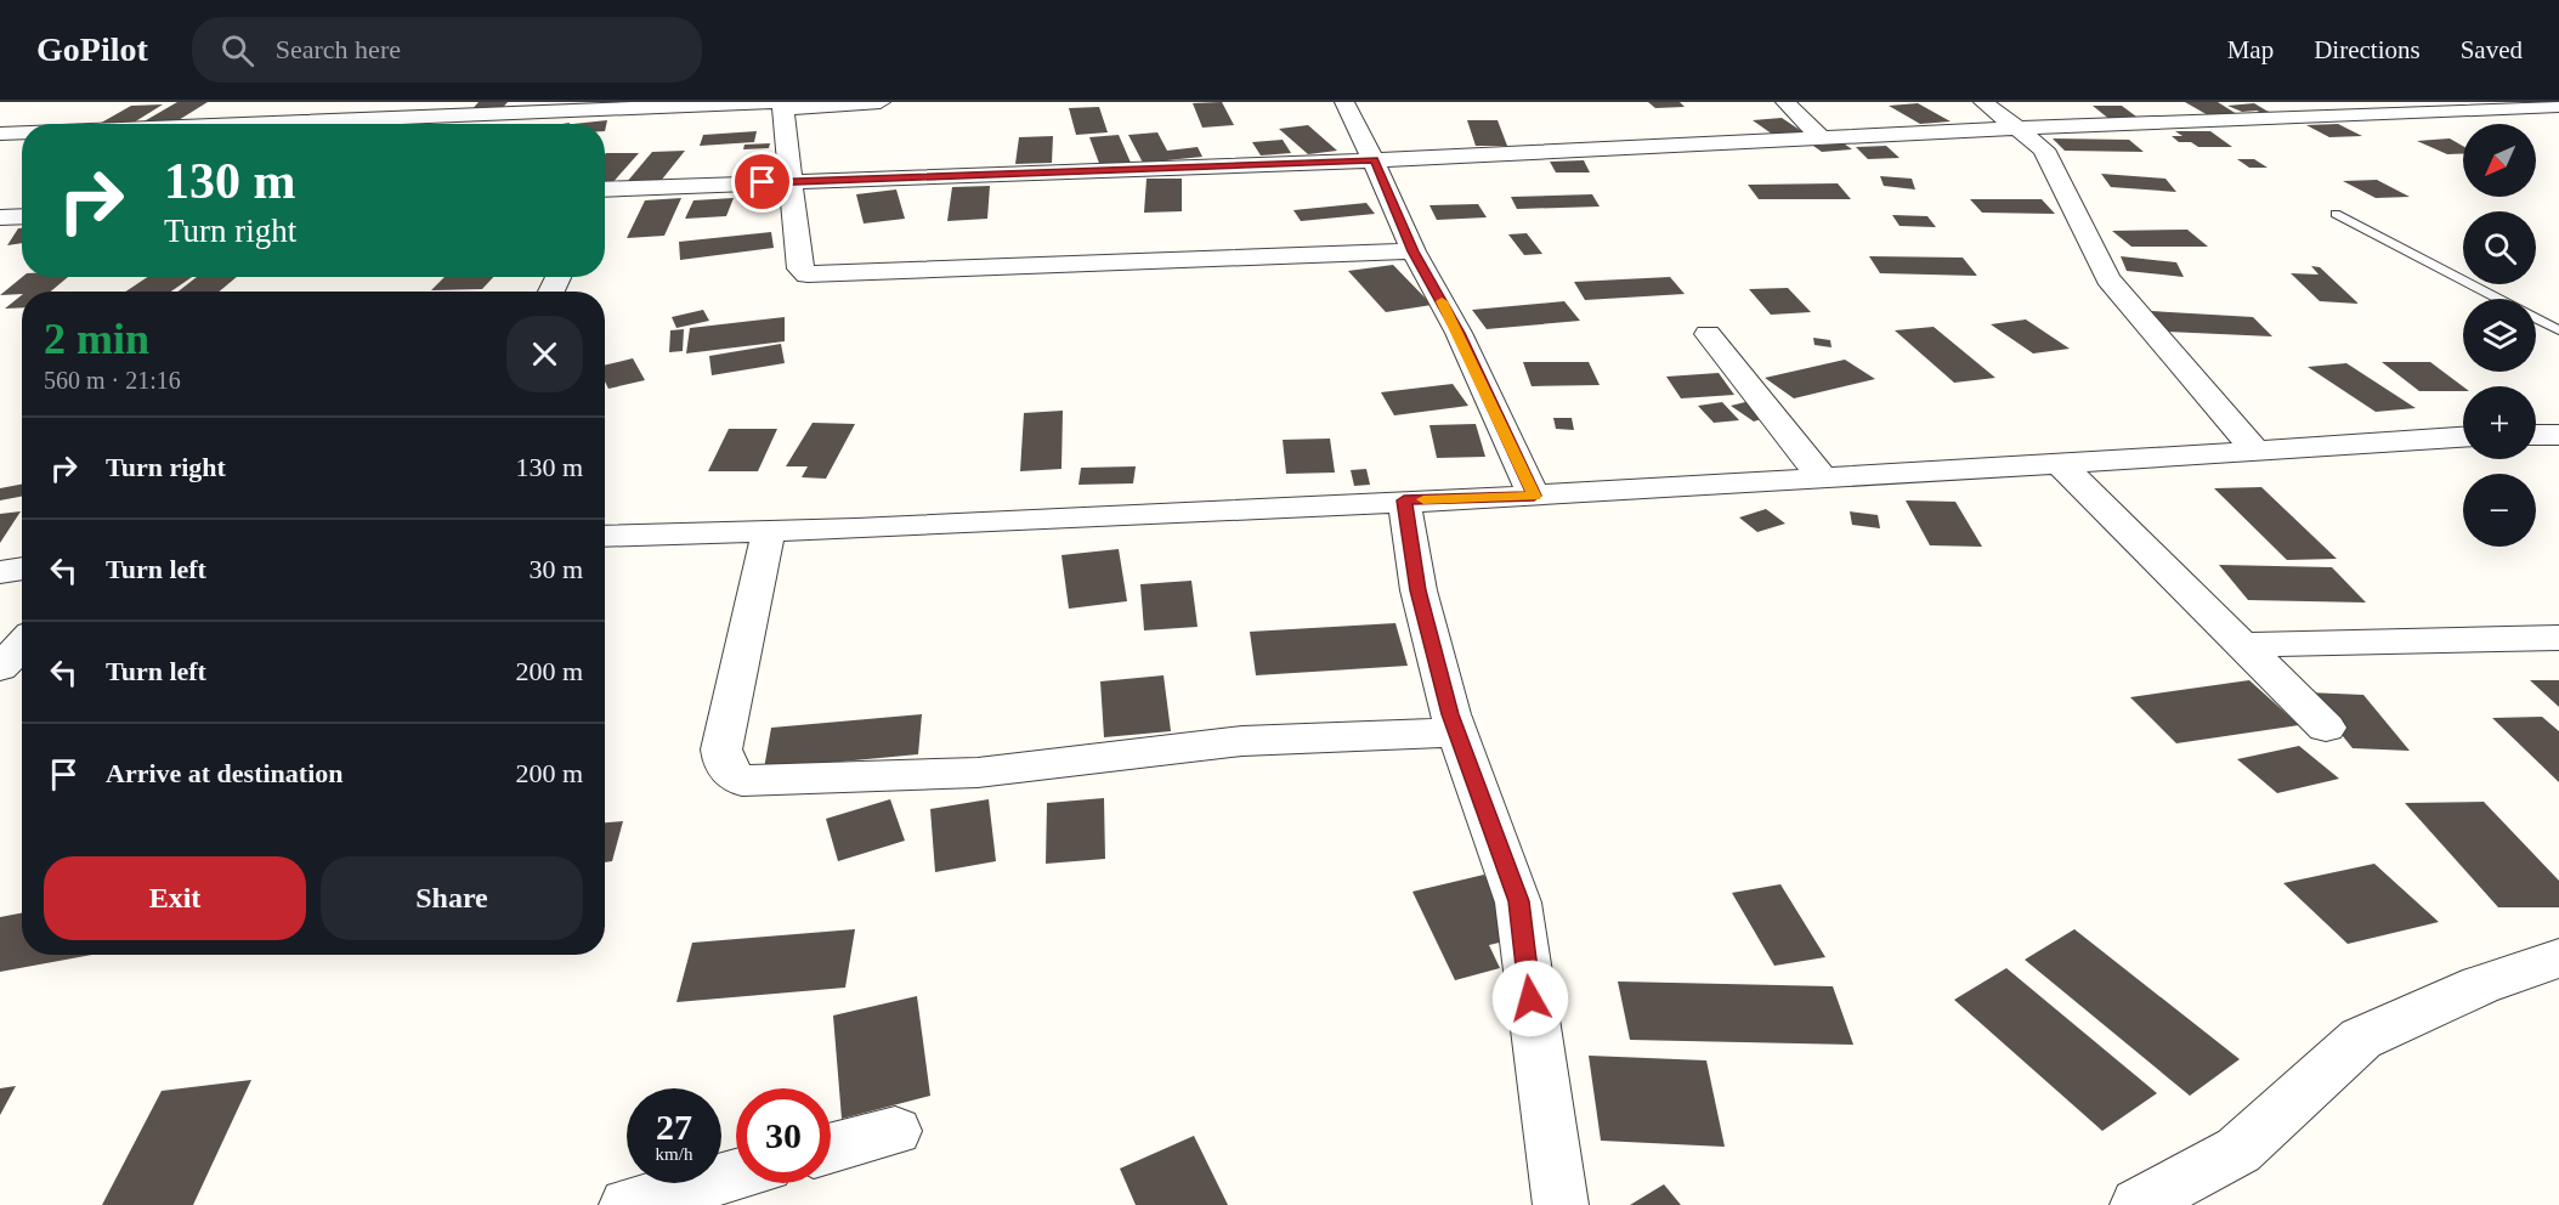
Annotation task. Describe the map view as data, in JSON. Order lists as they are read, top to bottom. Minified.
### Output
{"north":"bottom left","page":{"header":"GoPilot","search":"Search here","nav":["Map","Directions","Saved"],"map_buttons":["+","−"],"turn":["130 m","Turn right"],"heading":["2 min","560 m · 21:16"],"list":[{"name":"Turn right","value":"130 m"},{"name":"Turn left","value":"30 m"},{"name":"Turn left","value":"200 m"},{"name":"Arrive at destination","value":"200 m"}],"buttons":["Exit","Share"],"speed":"27 km/h","limit":"30"}}
